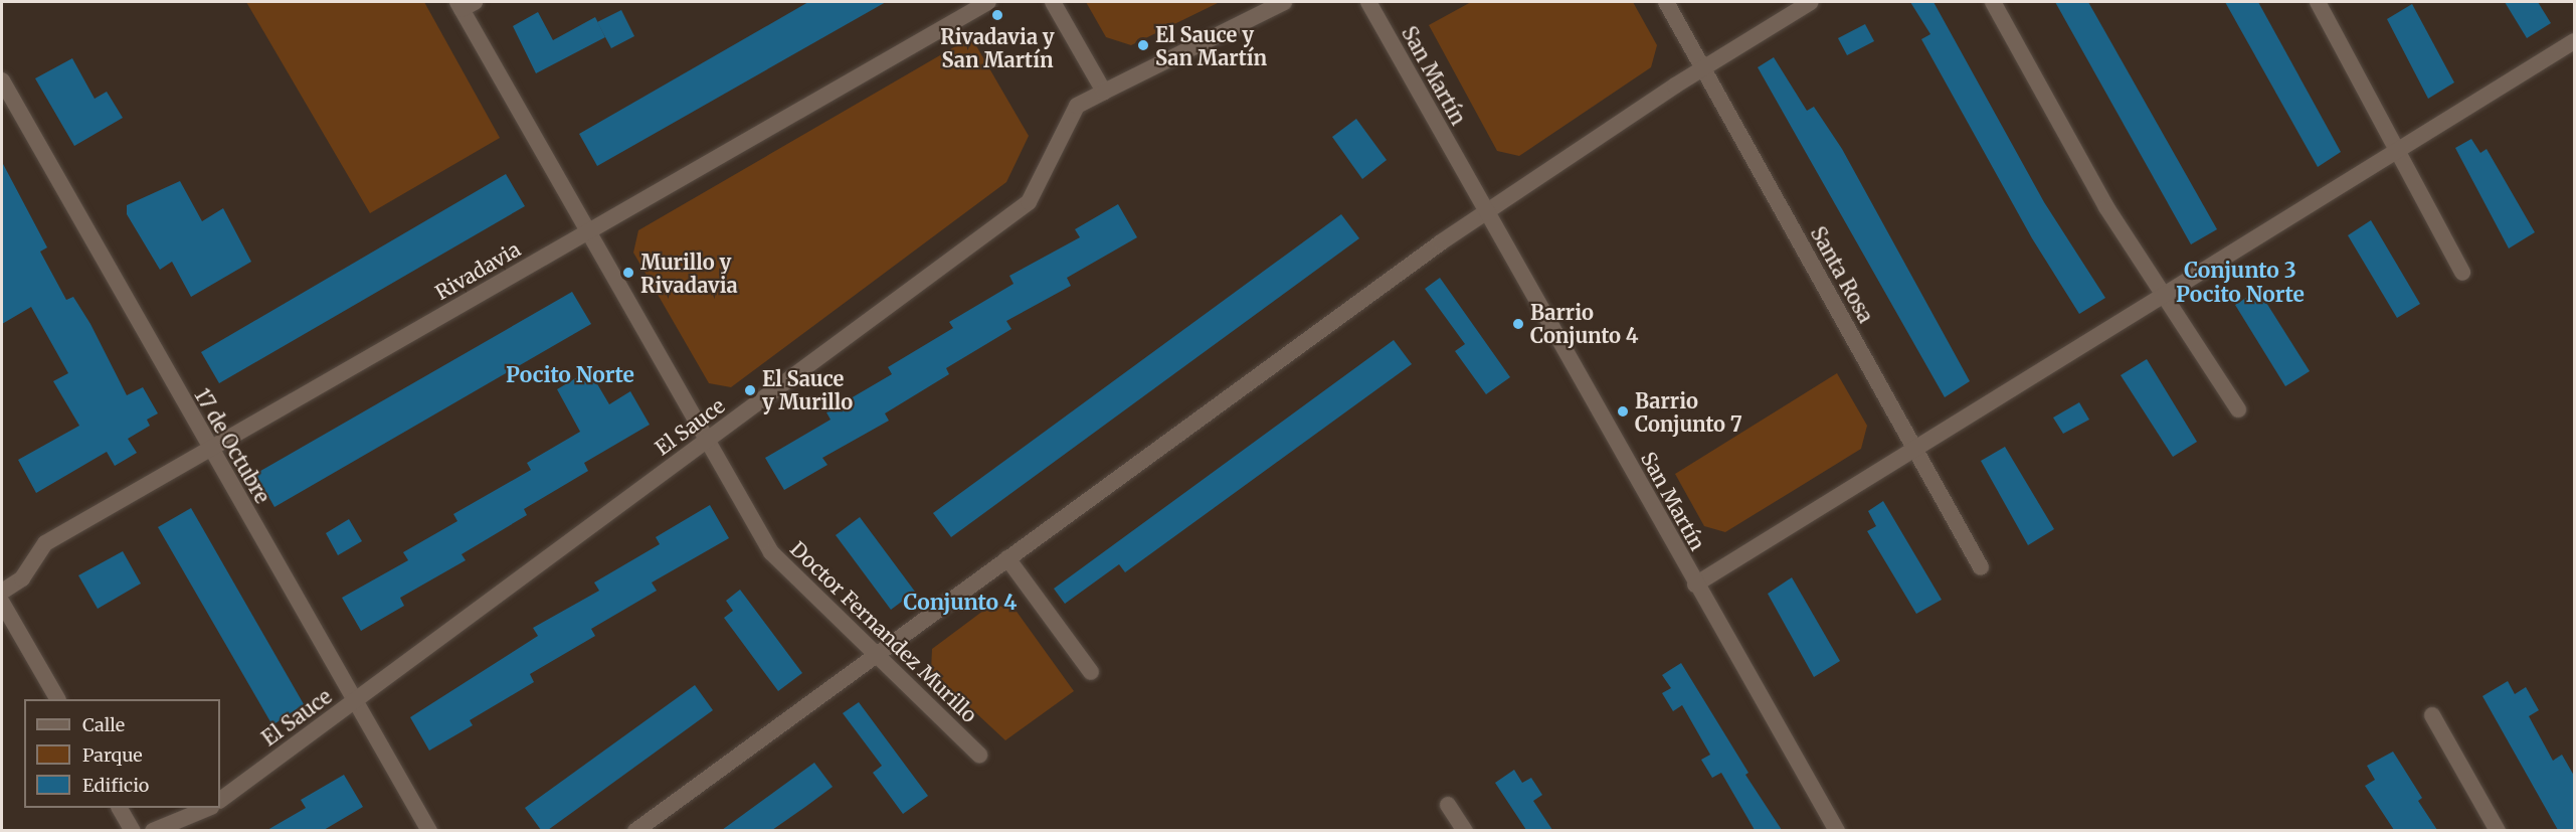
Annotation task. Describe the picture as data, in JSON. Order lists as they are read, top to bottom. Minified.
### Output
{"streets":{"street":["San Martín","Rivadavia","Santa Rosa","El Sauce","17 de Octubre","Doctor Fernandez Murillo"]},"crossings":[["Rivadavia","17 de Octubre"],["Rivadavia","Doctor Fernandez Murillo"],["El Sauce","17 de Octubre"],["El Sauce","Doctor Fernandez Murillo"]],"districts":["Conjunto 3 Pocito Norte","Pocito Norte","Conjunto 4"],"places":["Rivadavia y San Martín","El Sauce y San Martín","Murillo y Rivadavia","Barrio Conjunto 4","El Sauce y Murillo","Barrio Conjunto 7"],"legend":["Calle","Parque","Edificio"]}
